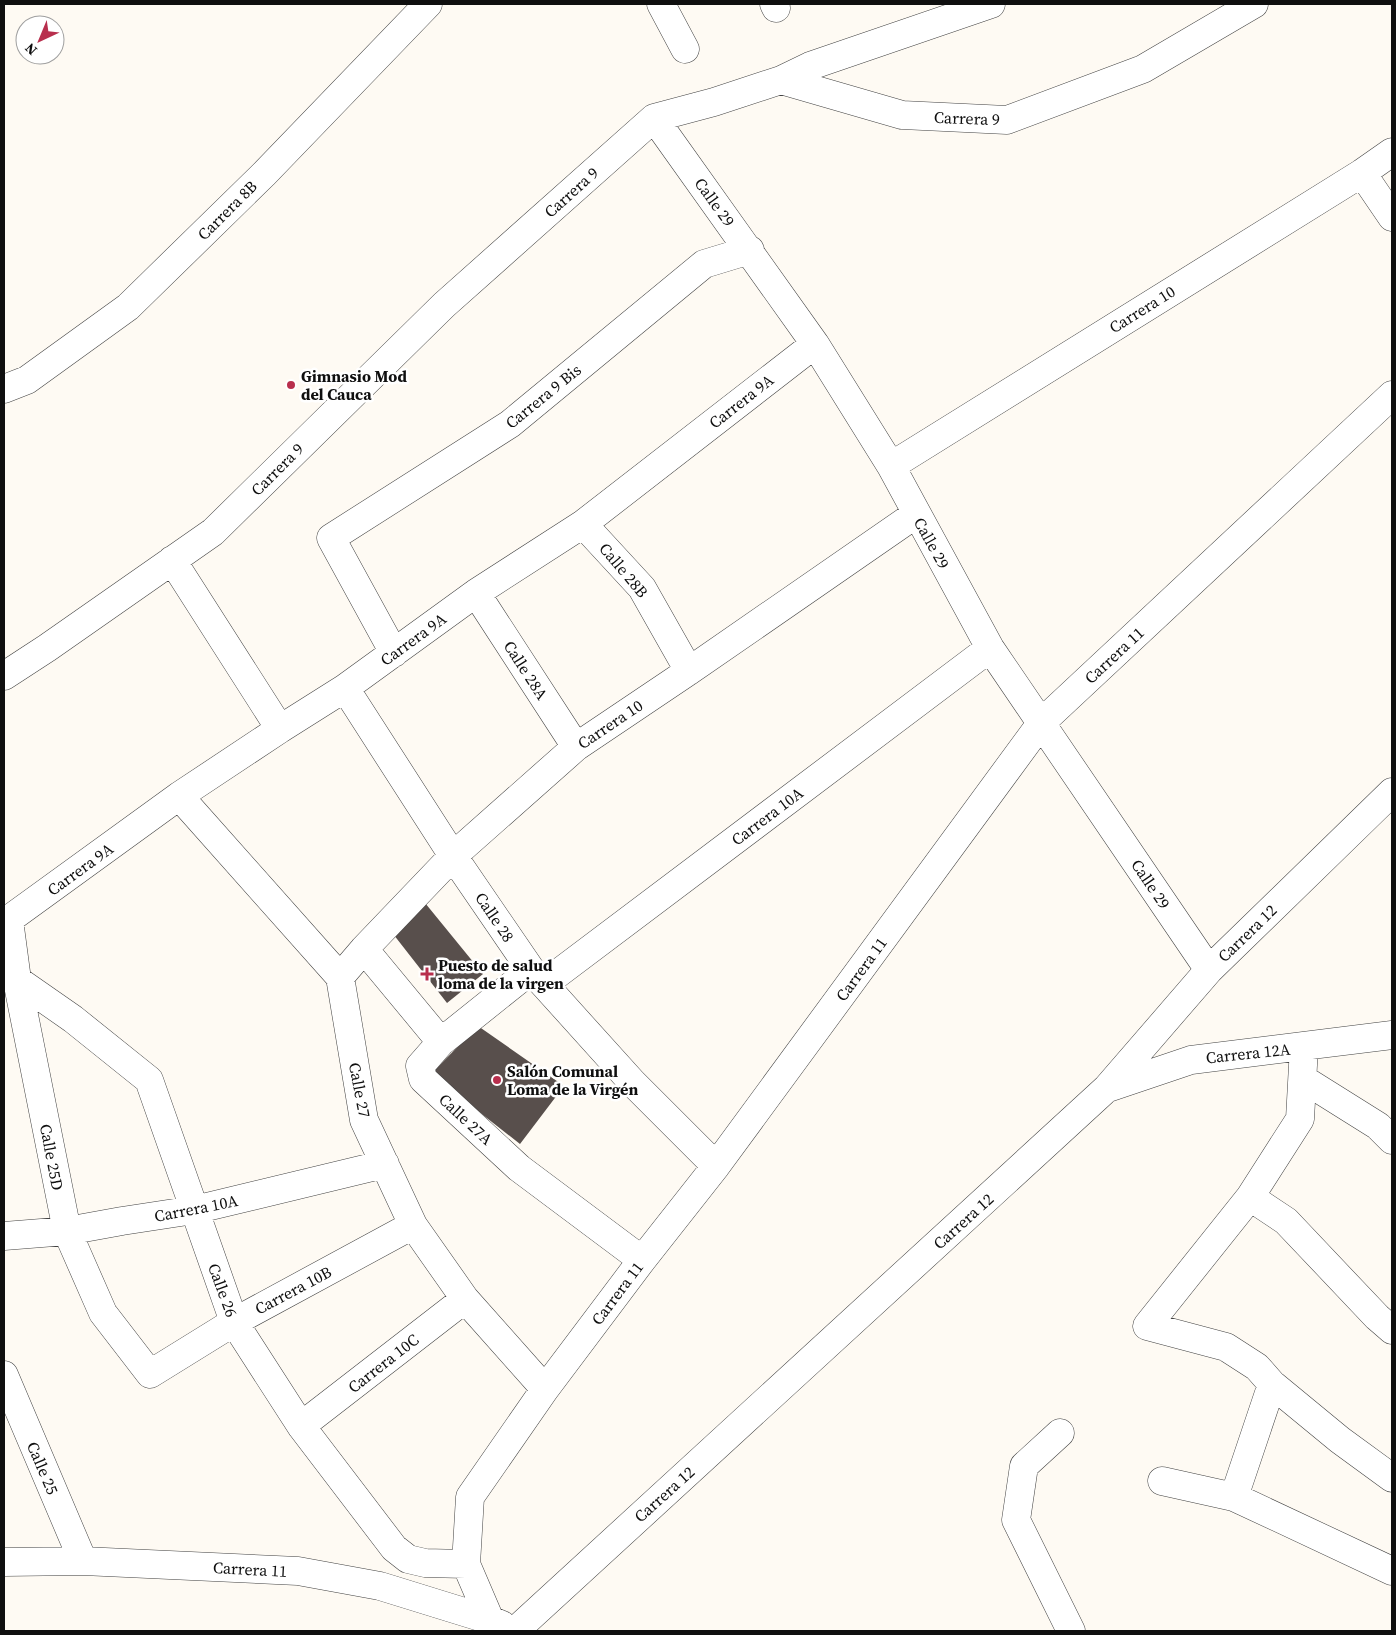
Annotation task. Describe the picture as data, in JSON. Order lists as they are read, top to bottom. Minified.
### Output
{"streets":{"street":["Carrera 9","Calle 29","Carrera 8B","Carrera 10","Carrera 9 Bis","Carrera 9A","Calle 28B","Carrera 11","Calle 28A","Carrera 10A","Calle 28","Carrera 12","Carrera 12A","Calle 27","Calle 27A","Calle 25D","Calle 26","Carrera 10B","Carrera 10C","Calle 25"]},"crossings":[["Carrera 9","Calle 29"],["Calle 29","Carrera 10"],["Calle 29","Carrera 9 Bis"],["Calle 29","Carrera 9A"],["Calle 29","Carrera 11"],["Calle 29","Carrera 10A"],["Calle 29","Carrera 12"],["Carrera 10","Calle 28B"],["Carrera 10","Calle 28A"],["Carrera 10","Calle 28"],["Carrera 10","Calle 27"],["Carrera 9 Bis","Carrera 9A"],["Carrera 9A","Calle 28B"],["Carrera 9A","Calle 28A"],["Carrera 9A","Calle 28"],["Carrera 9A","Calle 25D"],["Carrera 11","Calle 28"],["Carrera 11","Carrera 12"],["Carrera 11","Calle 27"],["Carrera 11","Calle 27A"],["Carrera 11","Calle 26"],["Carrera 11","Calle 25"],["Carrera 10A","Calle 28"],["Carrera 10A","Calle 27"],["Carrera 10A","Calle 27A"],["Carrera 10A","Calle 25D"],["Carrera 10A","Calle 26"],["Carrera 12","Carrera 12A"],["Calle 27","Carrera 10B"],["Calle 27","Carrera 10C"],["Calle 25D","Calle 26"],["Calle 25D","Carrera 10B"],["Calle 26","Carrera 10B"],["Calle 26","Carrera 10C"]],"places":{"other":["Gimnasio Mod del Cauca","Salón Comunal Loma de la Virgén"],"health":["Puesto de salud loma de la virgen"]},"north":"bottom left"}
